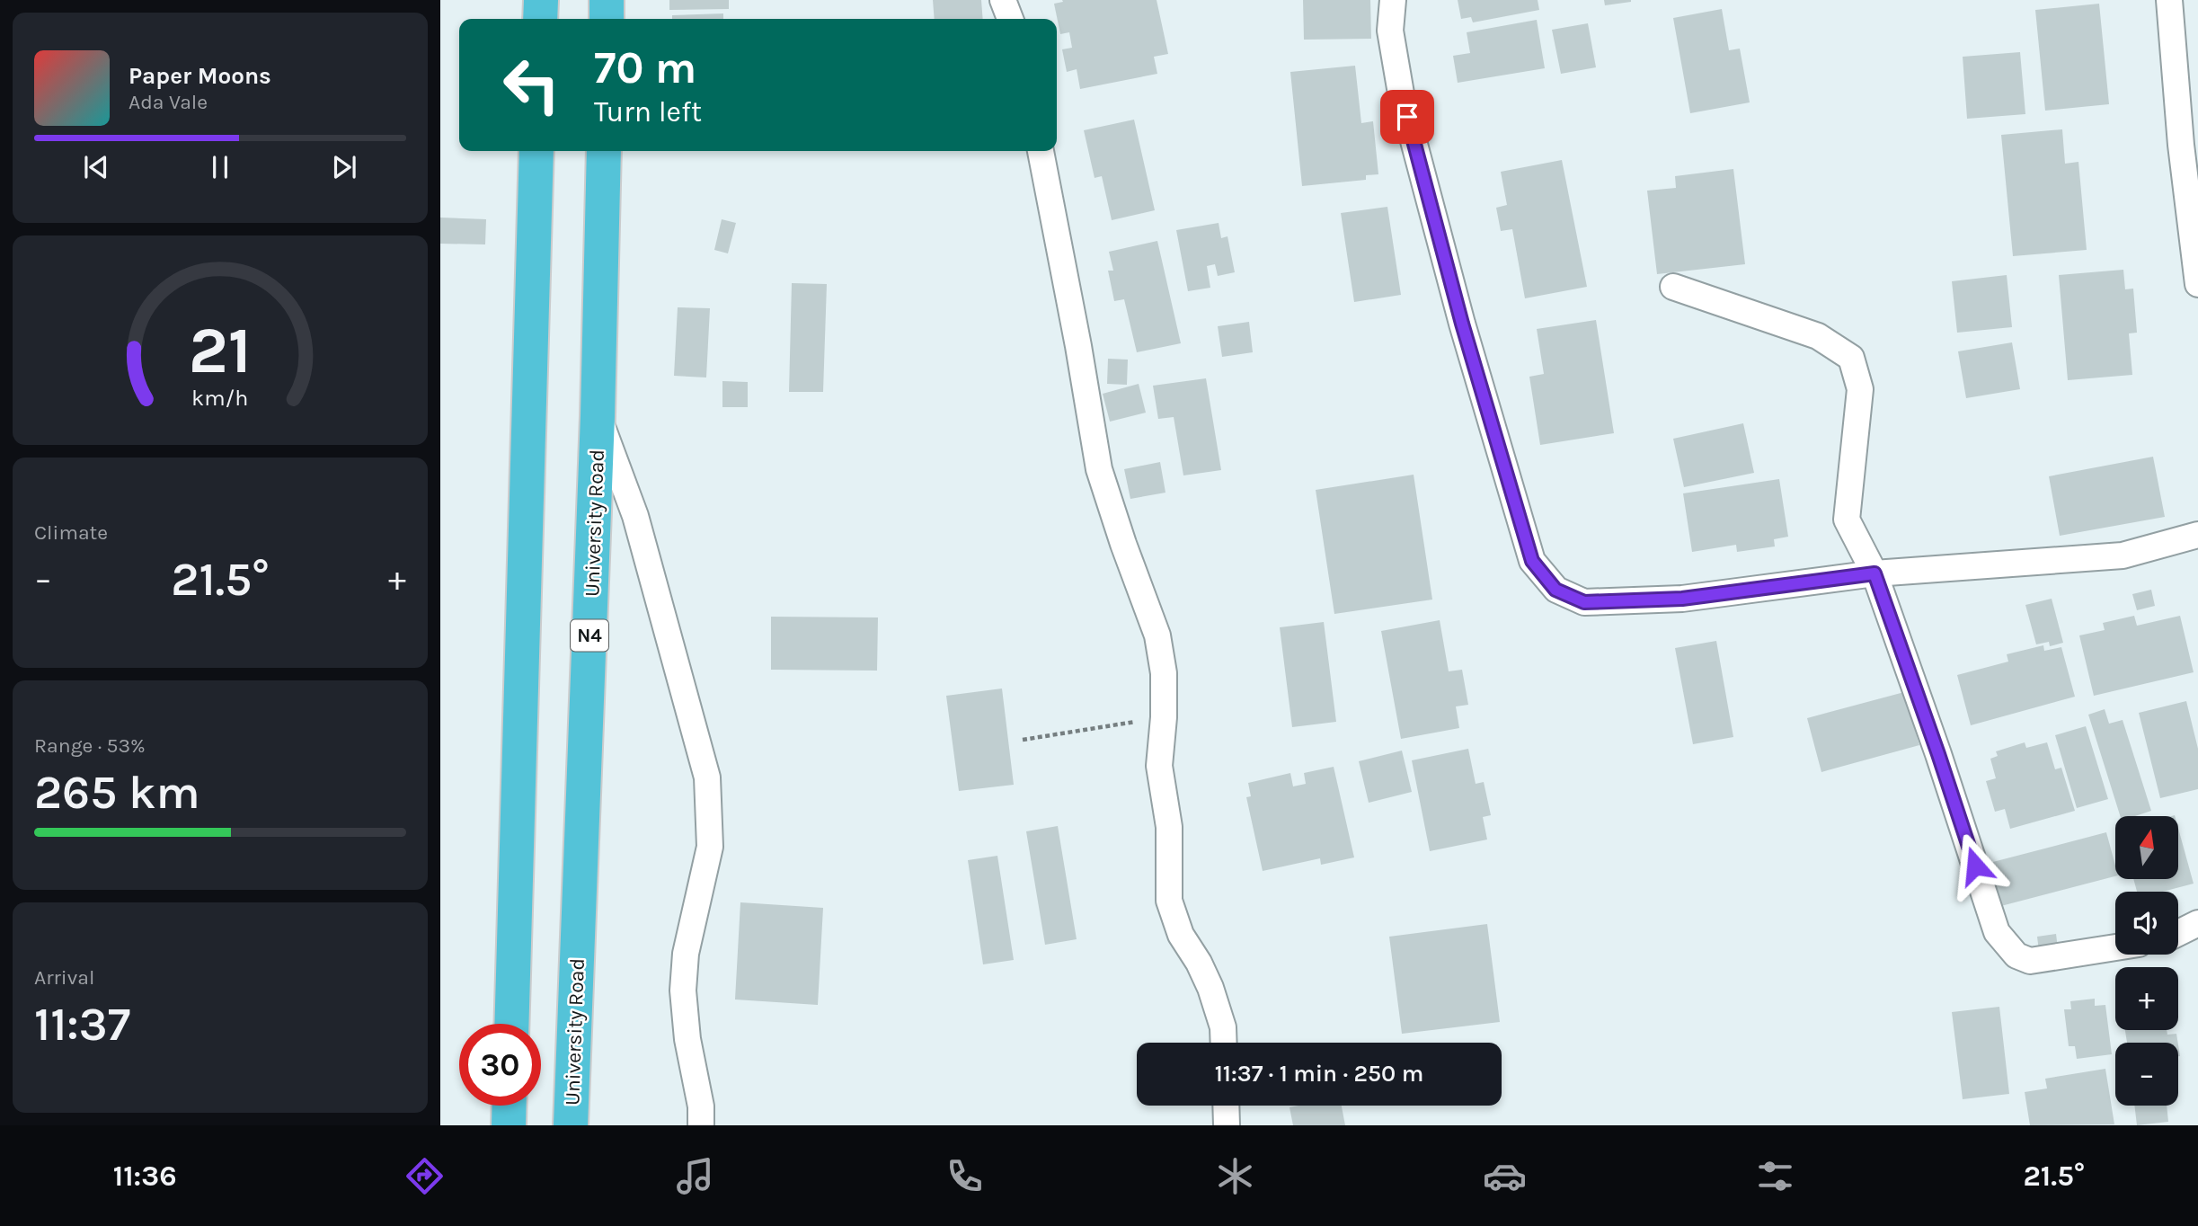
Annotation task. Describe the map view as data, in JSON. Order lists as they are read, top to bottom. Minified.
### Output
{"streets":{"highway":["University Road","N4"]},"north":"top","page":{"turn":["70 m","Turn left"],"song":["Paper Moons","Ada Vale"],"tile":["Climate",["Range · 53%","265 km"],["Arrival","11:37"]],"heat":["−","21.5°","+"],"map_buttons":["+","−"],"limit":"30","trip":"11:37 · 1 min · 250 m","tabs":["11:36","21.5°"],"gauge":["21","km/h"]}}
